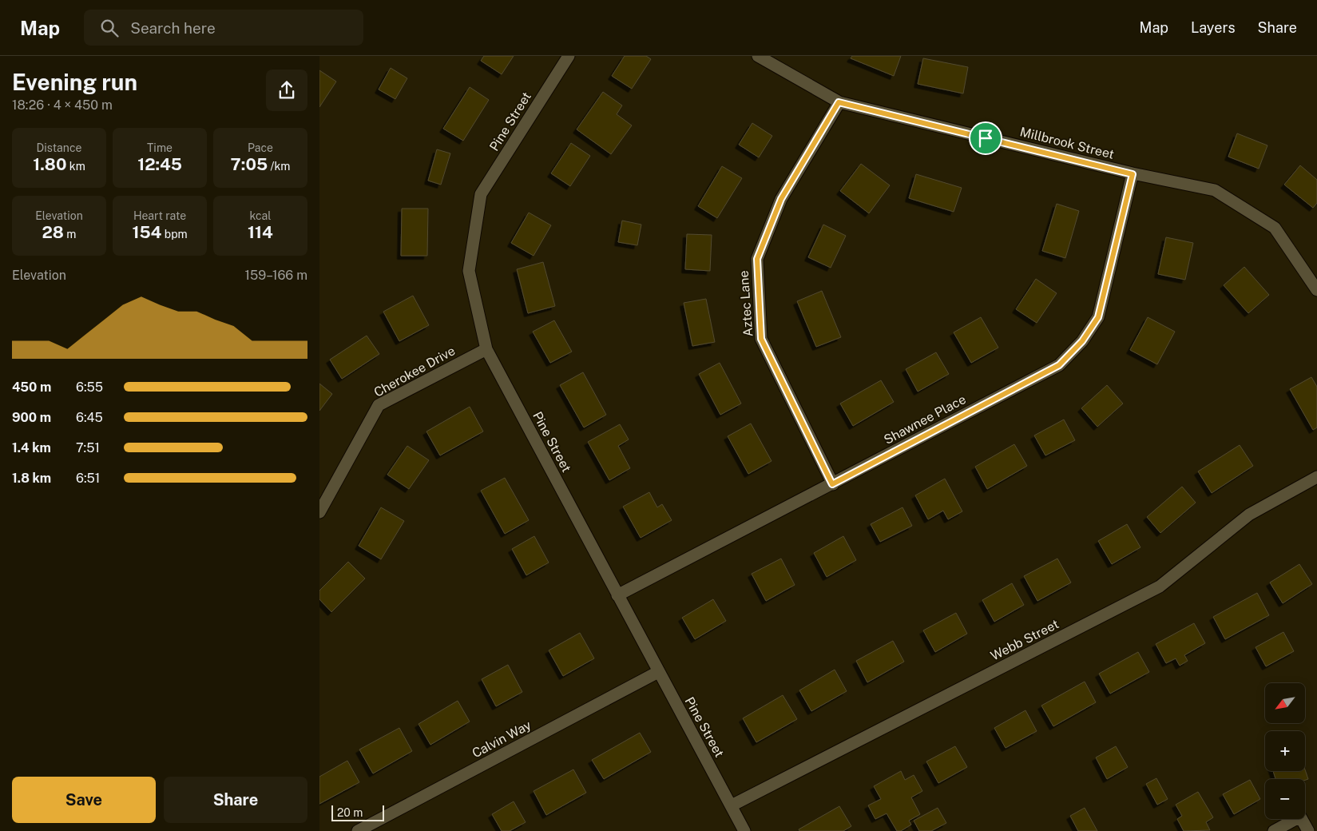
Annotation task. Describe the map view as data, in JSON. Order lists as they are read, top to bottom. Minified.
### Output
{"streets":{"street":["Pine Street","Millbrook Street","Aztec Lane","Cherokee Drive","Shawnee Place","Webb Street","Calvin Way"]},"crossings":[["Pine Street","Cherokee Drive"],["Pine Street","Shawnee Place"],["Pine Street","Webb Street"],["Pine Street","Calvin Way"],["Millbrook Street","Aztec Lane"],["Millbrook Street","Shawnee Place"],["Aztec Lane","Shawnee Place"]],"scale_bar":"20 m","north":"bottom left","page":{"header":"Map","search":"Search here","nav":["Map","Layers","Share"],"heading":["Evening run","18:26 · 4 × 450 m"],"stats":[["Distance","1.80 km"],["Time","12:45"],["Pace","7:05 /km"],["Elevation","28 m"],["Heart rate","154 bpm"],["kcal","114"]],"chart":["Elevation","159–166 m"],"list":[{"name":"450 m","note":"6:55"},{"name":"900 m","note":"6:45"},{"name":"1.4 km","note":"7:51"},{"name":"1.8 km","note":"6:51"}],"map_buttons":["+","−"],"buttons":["Save","Share"],"scale":"20 m"}}
